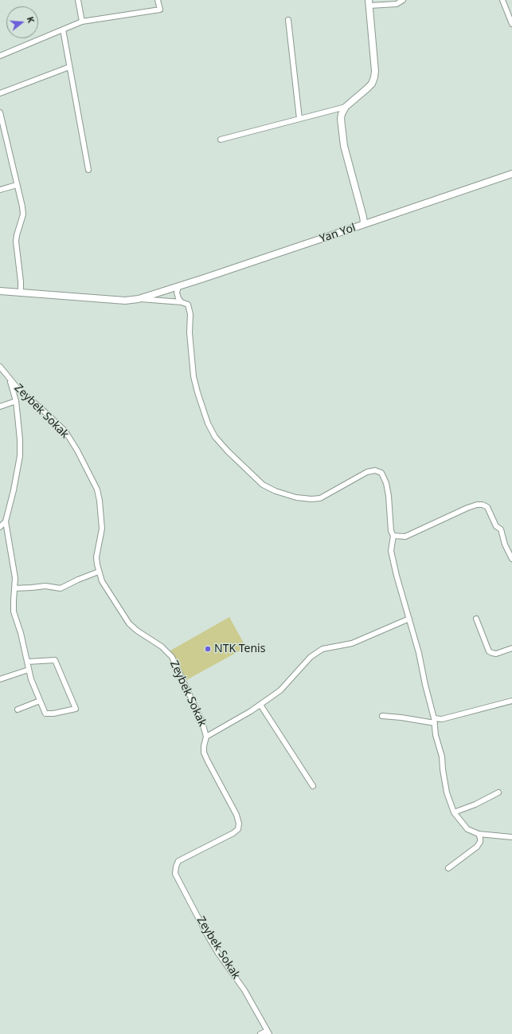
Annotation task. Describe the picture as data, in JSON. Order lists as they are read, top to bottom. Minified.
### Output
{"streets":{"street":["Yan Yol","Zeybek Sokak"]},"places":["NTK Tenis"],"north":"right"}
